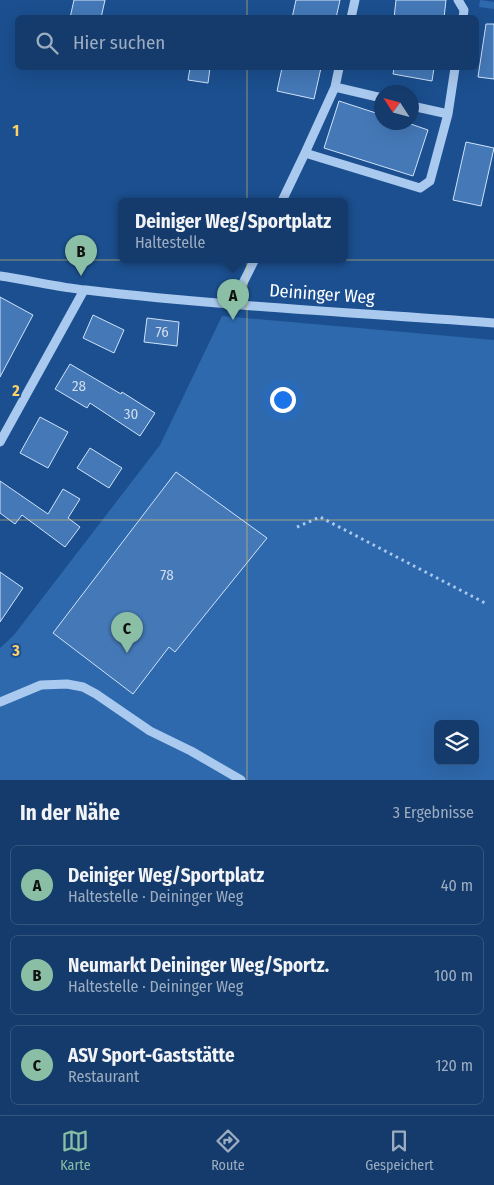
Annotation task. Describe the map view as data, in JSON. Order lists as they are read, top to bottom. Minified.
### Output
{"streets":{"street":["Deininger Weg"]},"house_numbers":["76","28","30","78"],"north":"top left","page":{"search":"Hier suchen","popup":["Deiniger Weg/Sportplatz","Haltestelle"],"pins":["B","A","C"],"heading":["In der Nähe","3 Ergebnisse"],"list":[{"mark":"A","name":"Deiniger Weg/Sportplatz","note":"Haltestelle · Deininger Weg","value":"40 m"},{"mark":"B","name":"Neumarkt Deininger Weg/Sportz.","note":"Haltestelle · Deininger Weg","value":"100 m"},{"mark":"C","name":"ASV Sport-Gaststätte","note":"Restaurant","value":"120 m"}],"nav":["Karte","Route","Gespeichert"]},"grid":{"rows":["1","2","3"]}}
